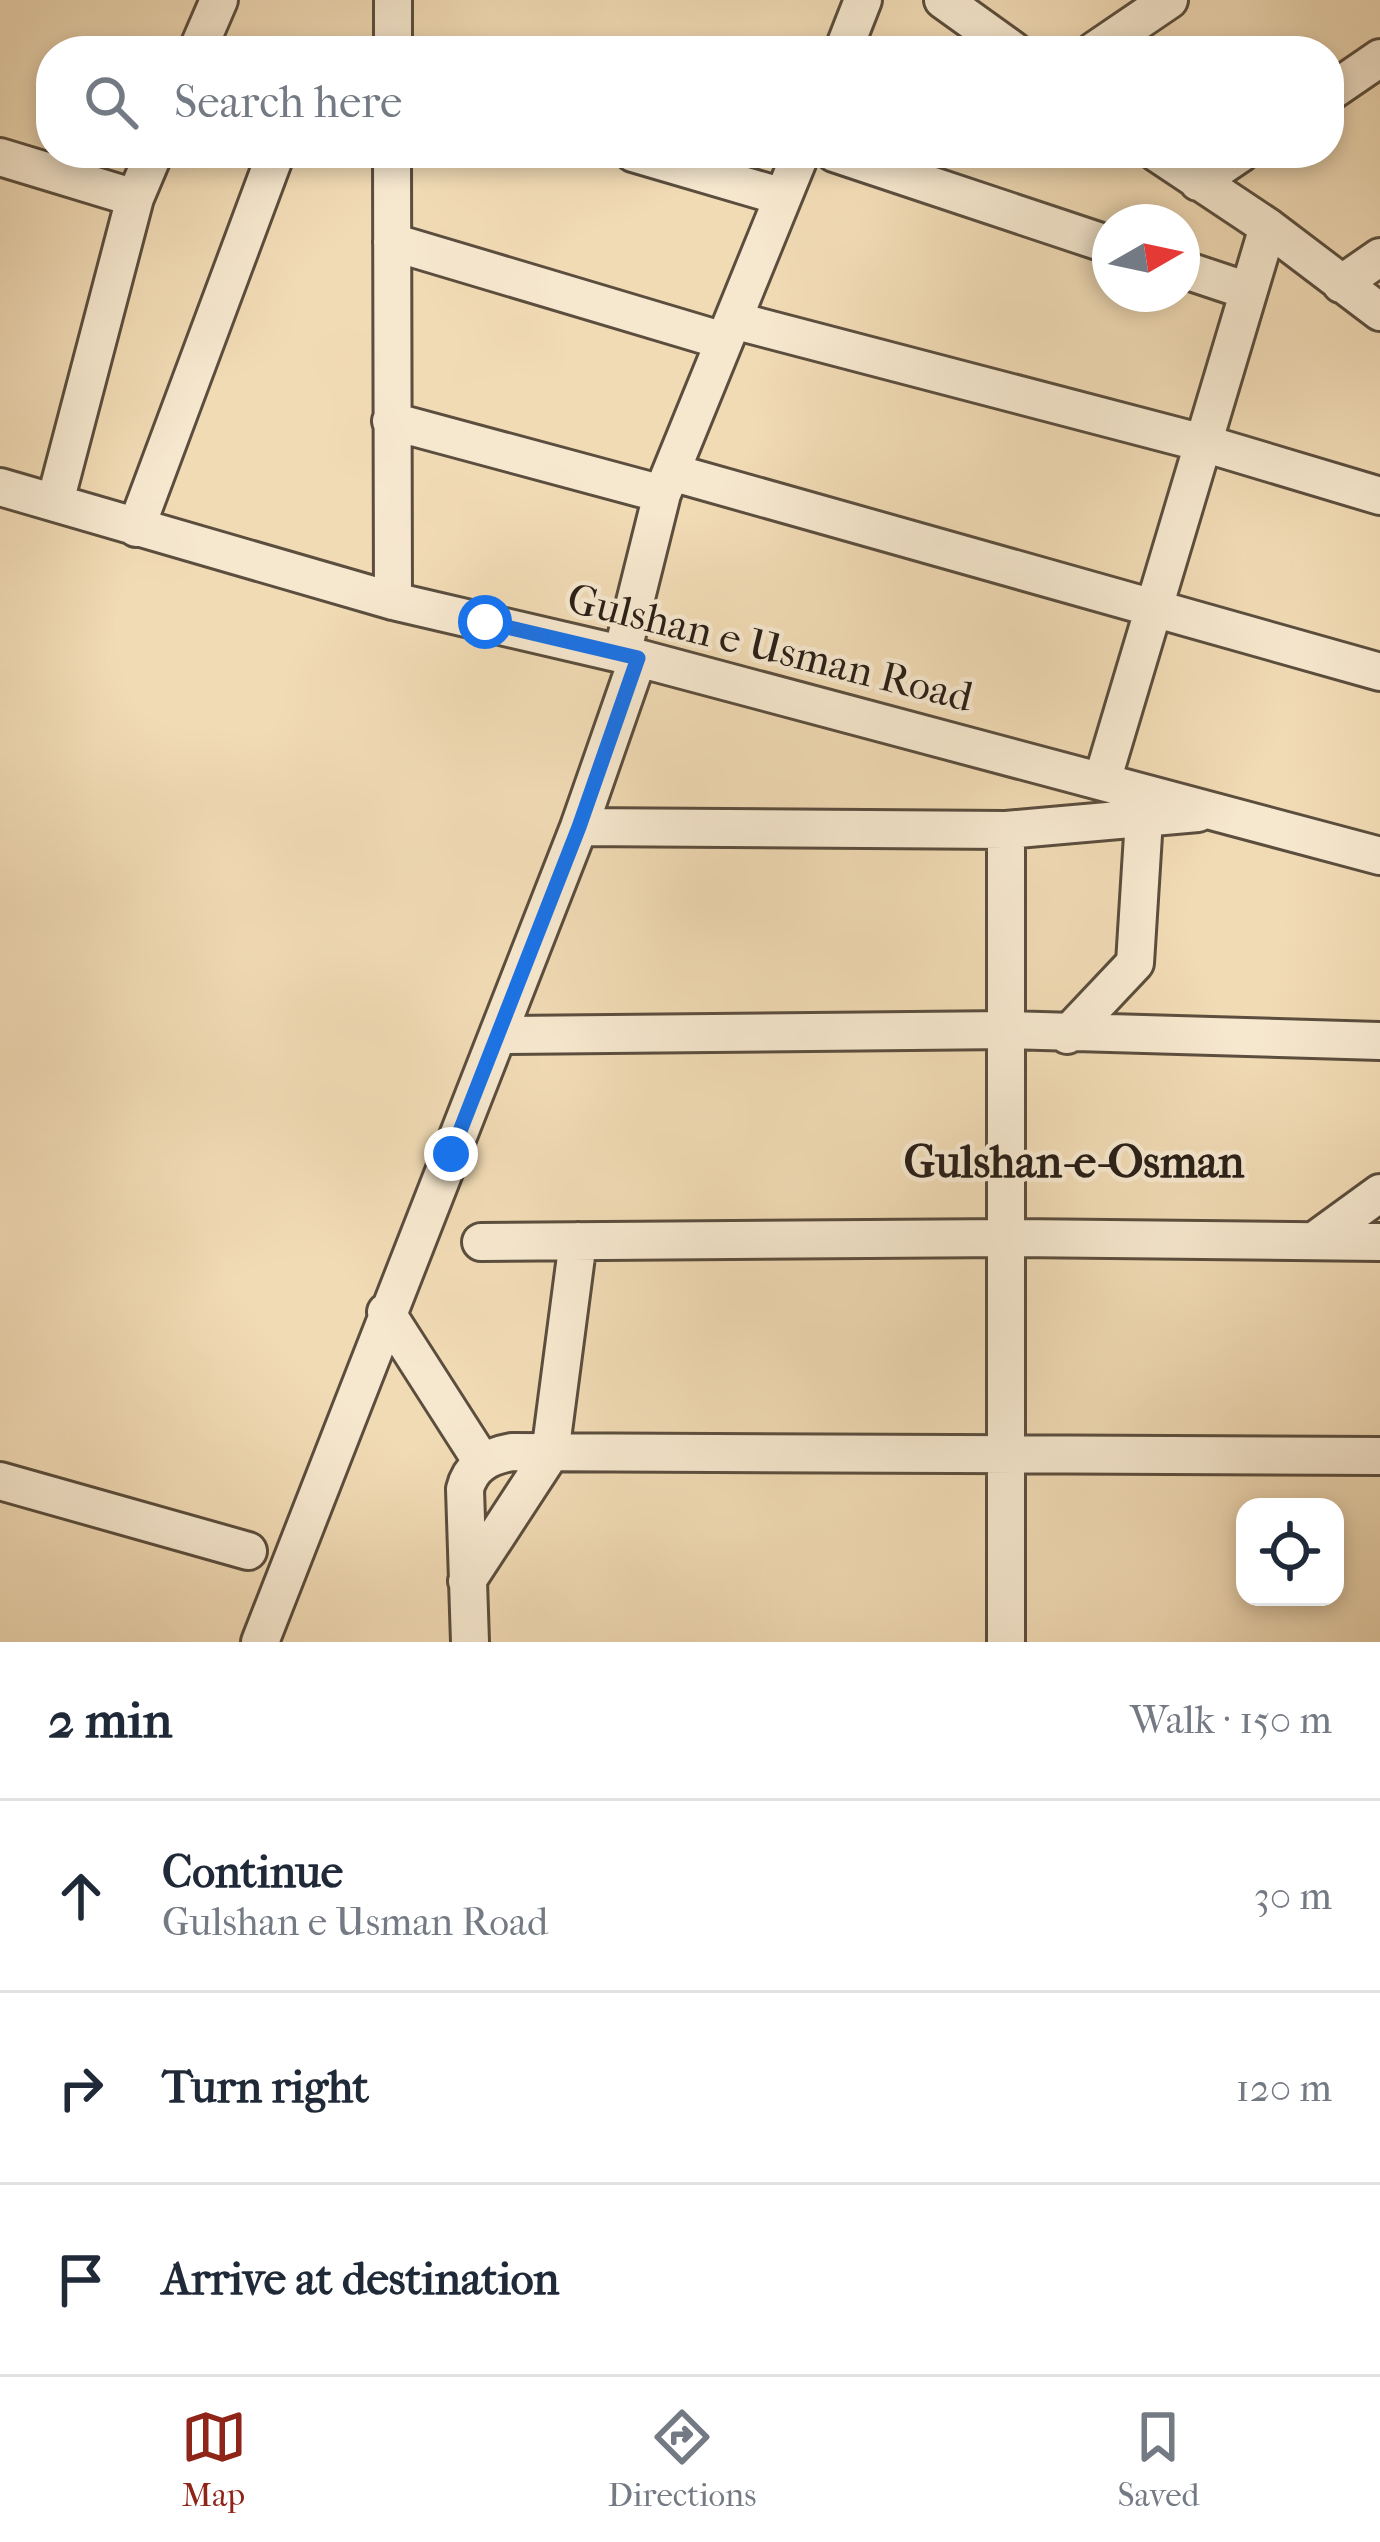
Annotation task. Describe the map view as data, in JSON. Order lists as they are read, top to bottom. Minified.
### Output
{"streets":{"street":["Gulshan e Usman Road"]},"districts":["Gulshan-e-Osman"],"north":"right","page":{"search":"Search here","heading":["2 min","Walk · 150 m"],"list":[["Continue","Gulshan e Usman Road","30 m"],["Turn right","120 m"],"Arrive at destination"],"nav":["Map","Directions","Saved"]}}
